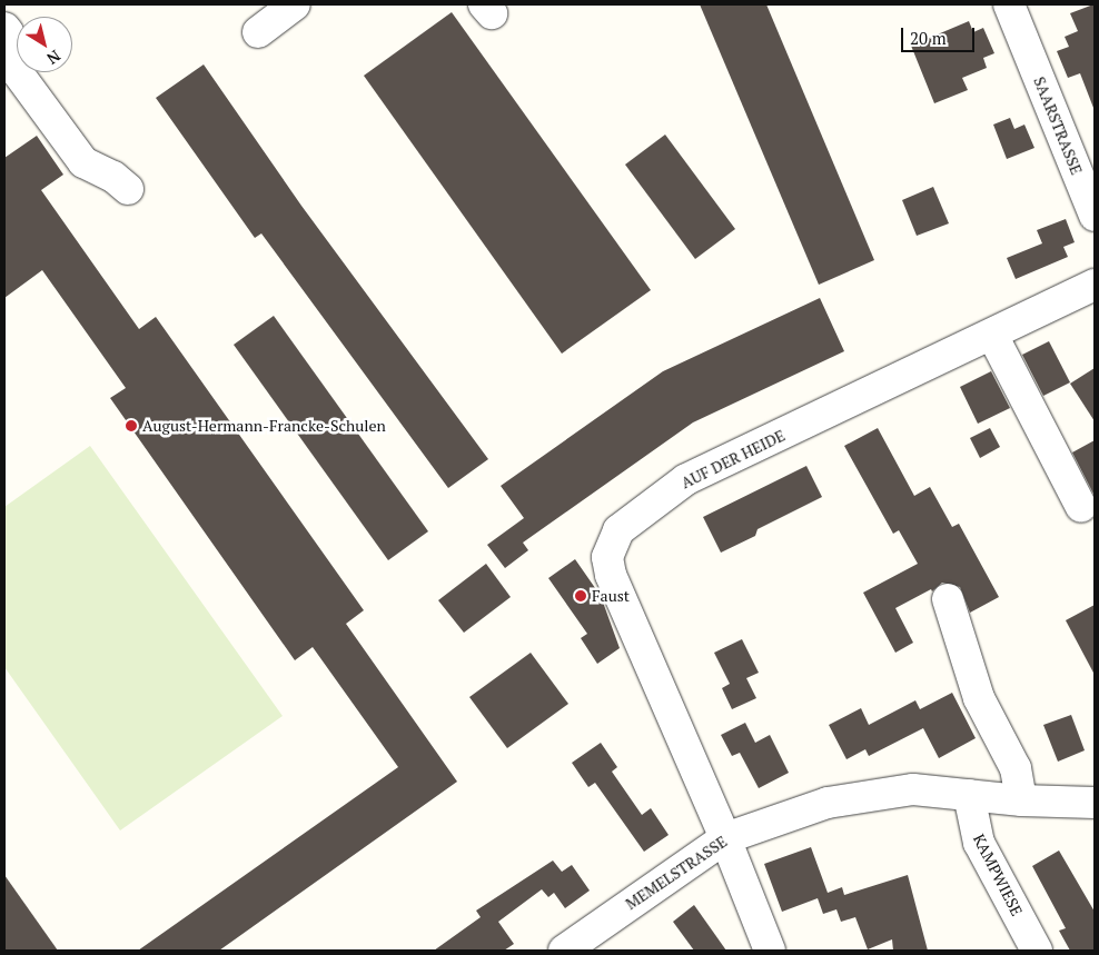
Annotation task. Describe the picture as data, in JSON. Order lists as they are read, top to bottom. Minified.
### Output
{"streets":{"street":["SAARSTRASSE","AUF DER HEIDE","MEMELSTRASSE","KAMPWIESE"]},"crossings":[["AUF DER HEIDE","MEMELSTRASSE"],["MEMELSTRASSE","KAMPWIESE"]],"places":["August-Hermann-Francke-Schulen","Faust"],"scale_bar":"20 m","north":"bottom right"}
